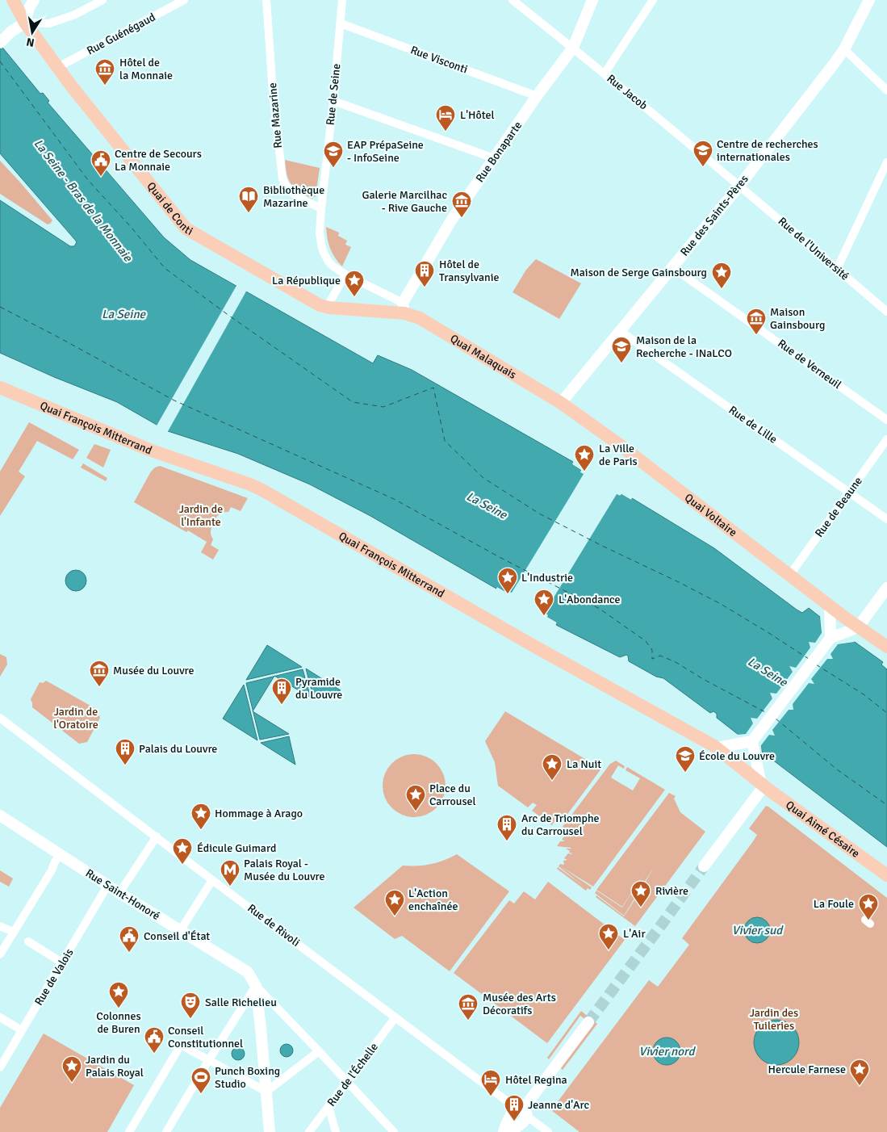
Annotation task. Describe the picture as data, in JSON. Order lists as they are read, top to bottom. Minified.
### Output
{"streets":{"main road":["Quai de Conti","Quai Malaquais","Quai François Mitterrand","Quai Voltaire","Quai Aimé Césaire"],"street":["Rue Guénégaud","Rue Visconti","Rue Jacob","Rue de Seine","Rue Mazarine","Rue Bonaparte","Rue des Saints-Pères","Rue de l'Université","Rue de Verneuil","Rue de Lille","Rue de Beaune","Rue Saint-Honoré","Rue de Rivoli","Rue de Valois","Rue de l'Échelle"]},"crossings":[["Rue Guénégaud","Quai de Conti"],["Rue Visconti","Rue de Seine"],["Rue Visconti","Rue Bonaparte"],["Rue Jacob","Rue Bonaparte"],["Rue Jacob","Rue des Saints-Pères"],["Rue Jacob","Rue de l'Université"],["Rue de Seine","Rue Mazarine"],["Rue de Seine","Quai Malaquais"],["Rue Bonaparte","Quai Malaquais"],["Quai de Conti","Quai Malaquais"],["Rue des Saints-Pères","Rue de l'Université"],["Rue des Saints-Pères","Quai Malaquais"],["Rue des Saints-Pères","Rue de Verneuil"],["Rue des Saints-Pères","Rue de Lille"],["Rue des Saints-Pères","Quai Voltaire"],["Quai Malaquais","Quai Voltaire"],["Rue de Lille","Rue de Beaune"],["Quai François Mitterrand","Quai Aimé Césaire"],["Rue de Beaune","Quai Voltaire"],["Rue Saint-Honoré","Rue de Valois"],["Rue Saint-Honoré","Rue de l'Échelle"],["Rue de Rivoli","Rue de l'Échelle"]],"water":["La Seine - Bras de la Monnaie","La Seine","Vivier sud","Vivier nord"],"parks":["Jardin de l'Infante","Jardin de l'Oratoire","Jardin des Tuileries"],"places":{"museum":["Hôtel de la Monnaie","Galerie Marcilhac - Rive Gauche","Maison Gainsbourg","Musée du Louvre","Musée des Arts Décoratifs"],"hotel":["L'Hôtel","Hôtel Regina"],"school or university":["Centre de recherches internationales","EAP PrépaSeine - InfoSeine","Maison de la Recherche - INaLCO","École du Louvre"],"public building":["Centre de Secours La Monnaie","Conseil d'État","Conseil Constitutionnel"],"library":["Bibliothèque Mazarine"],"building":["Hôtel de Transylvanie","Pyramide du Louvre","Palais du Louvre","Arc de Triomphe du Carrousel","Jeanne d'Arc"],"place":["Maison de Serge Gainsbourg","La République","La Ville de Paris","L'Industrie","L'Abondance","La Nuit","Place du Carrousel","Hommage à Arago","Édicule Guimard","Rivière","L'Action enchaînée","La Foule","L'Air","Colonnes de Buren","Jardin du Palais Royal","Hercule Farnese"],"metro station":["Palais Royal - Musée du Louvre"],"theatre":["Salle Richelieu"],"sports":["Punch Boxing Studio"]},"north":"bottom"}
